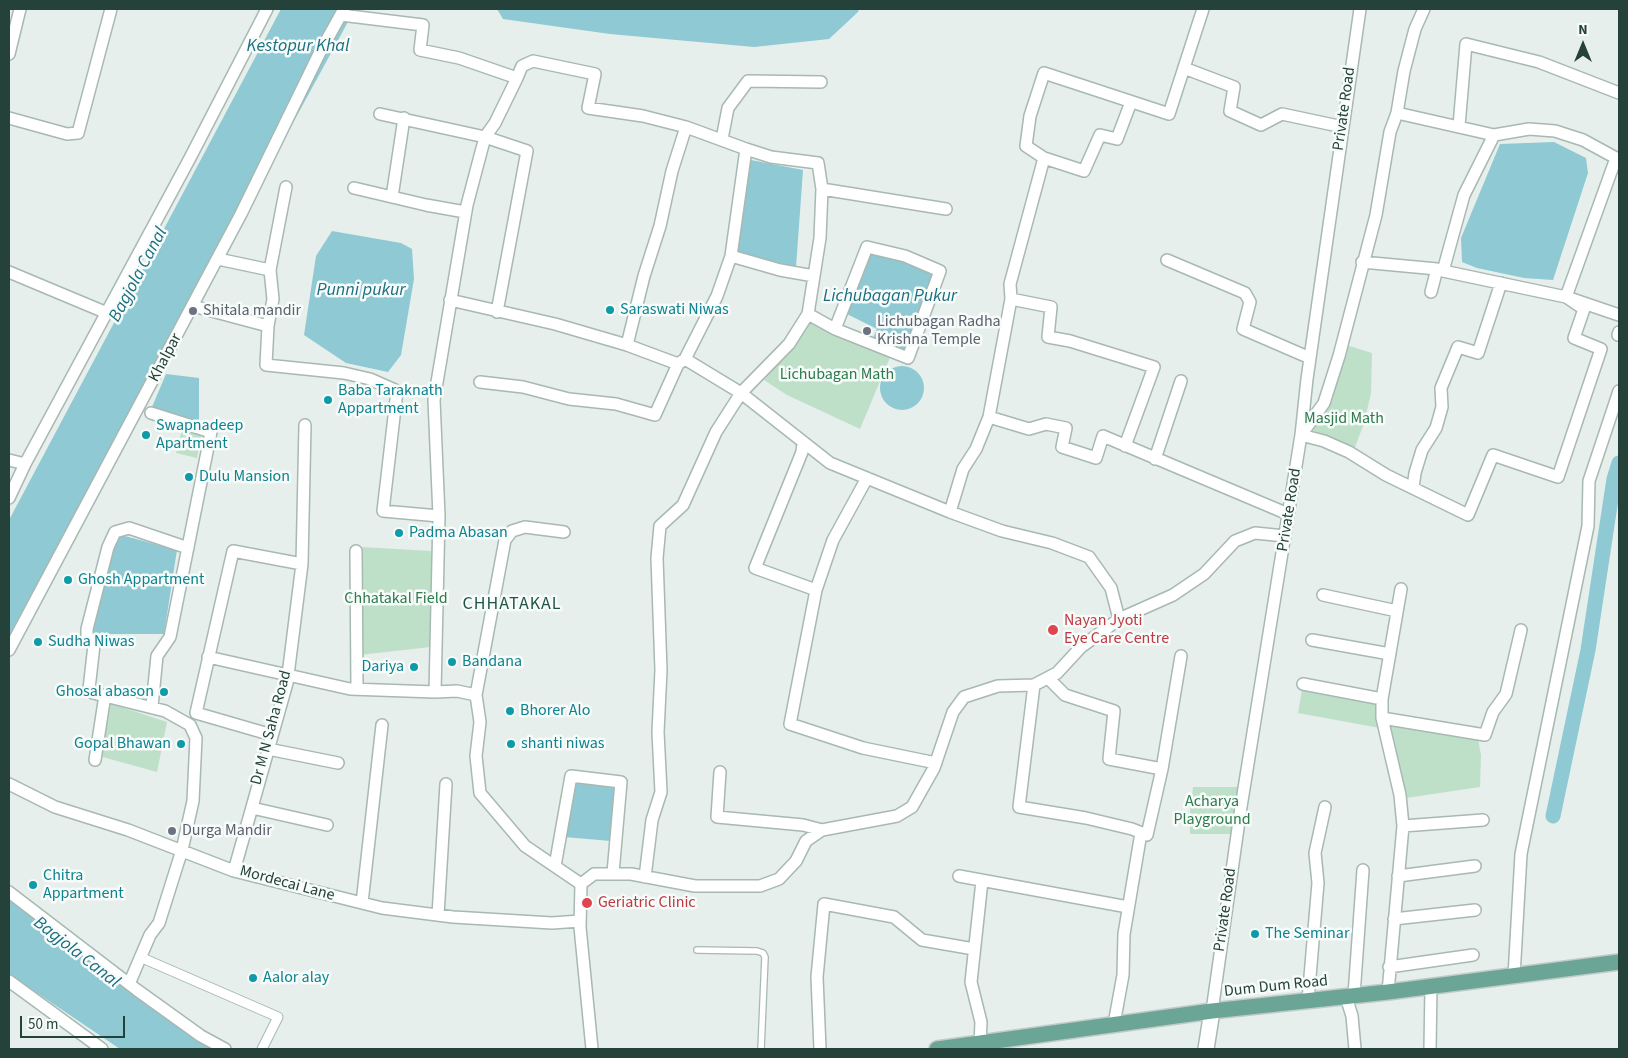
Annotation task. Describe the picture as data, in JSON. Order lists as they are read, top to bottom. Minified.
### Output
{"streets":{"main road":["Dum Dum Road"],"street":["Private Road","Khalpar","Dr M N Saha Road","Mordecai Lane"]},"crossings":[["Private Road","Dum Dum Road"],["Dr M N Saha Road","Mordecai Lane"]],"districts":["CHHATAKAL"],"water":["Kestopur Khal","Bagjola Canal","Punni pukur","Lichubagan Pukur"],"parks":["Lichubagan Math","Masjid Math","Chhatakal Field","Acharya Playground"],"places":["Saraswati Niwas","Shitala mandir","Lichubagan Radha Krishna Temple","Baba Taraknath Appartment","Swapnadeep Apartment","Dulu Mansion","Padma Abasan","Ghosh Appartment","Nayan Jyoti Eye Care Centre","Sudha Niwas","Bandana","Dariya","Ghosal abason","Bhorer Alo","Gopal Bhawan","shanti niwas","Durga Mandir","Chitra Appartment","Geriatric Clinic","The Seminar","Aalor alay"],"scale_bar":"50 m","north":"top"}
